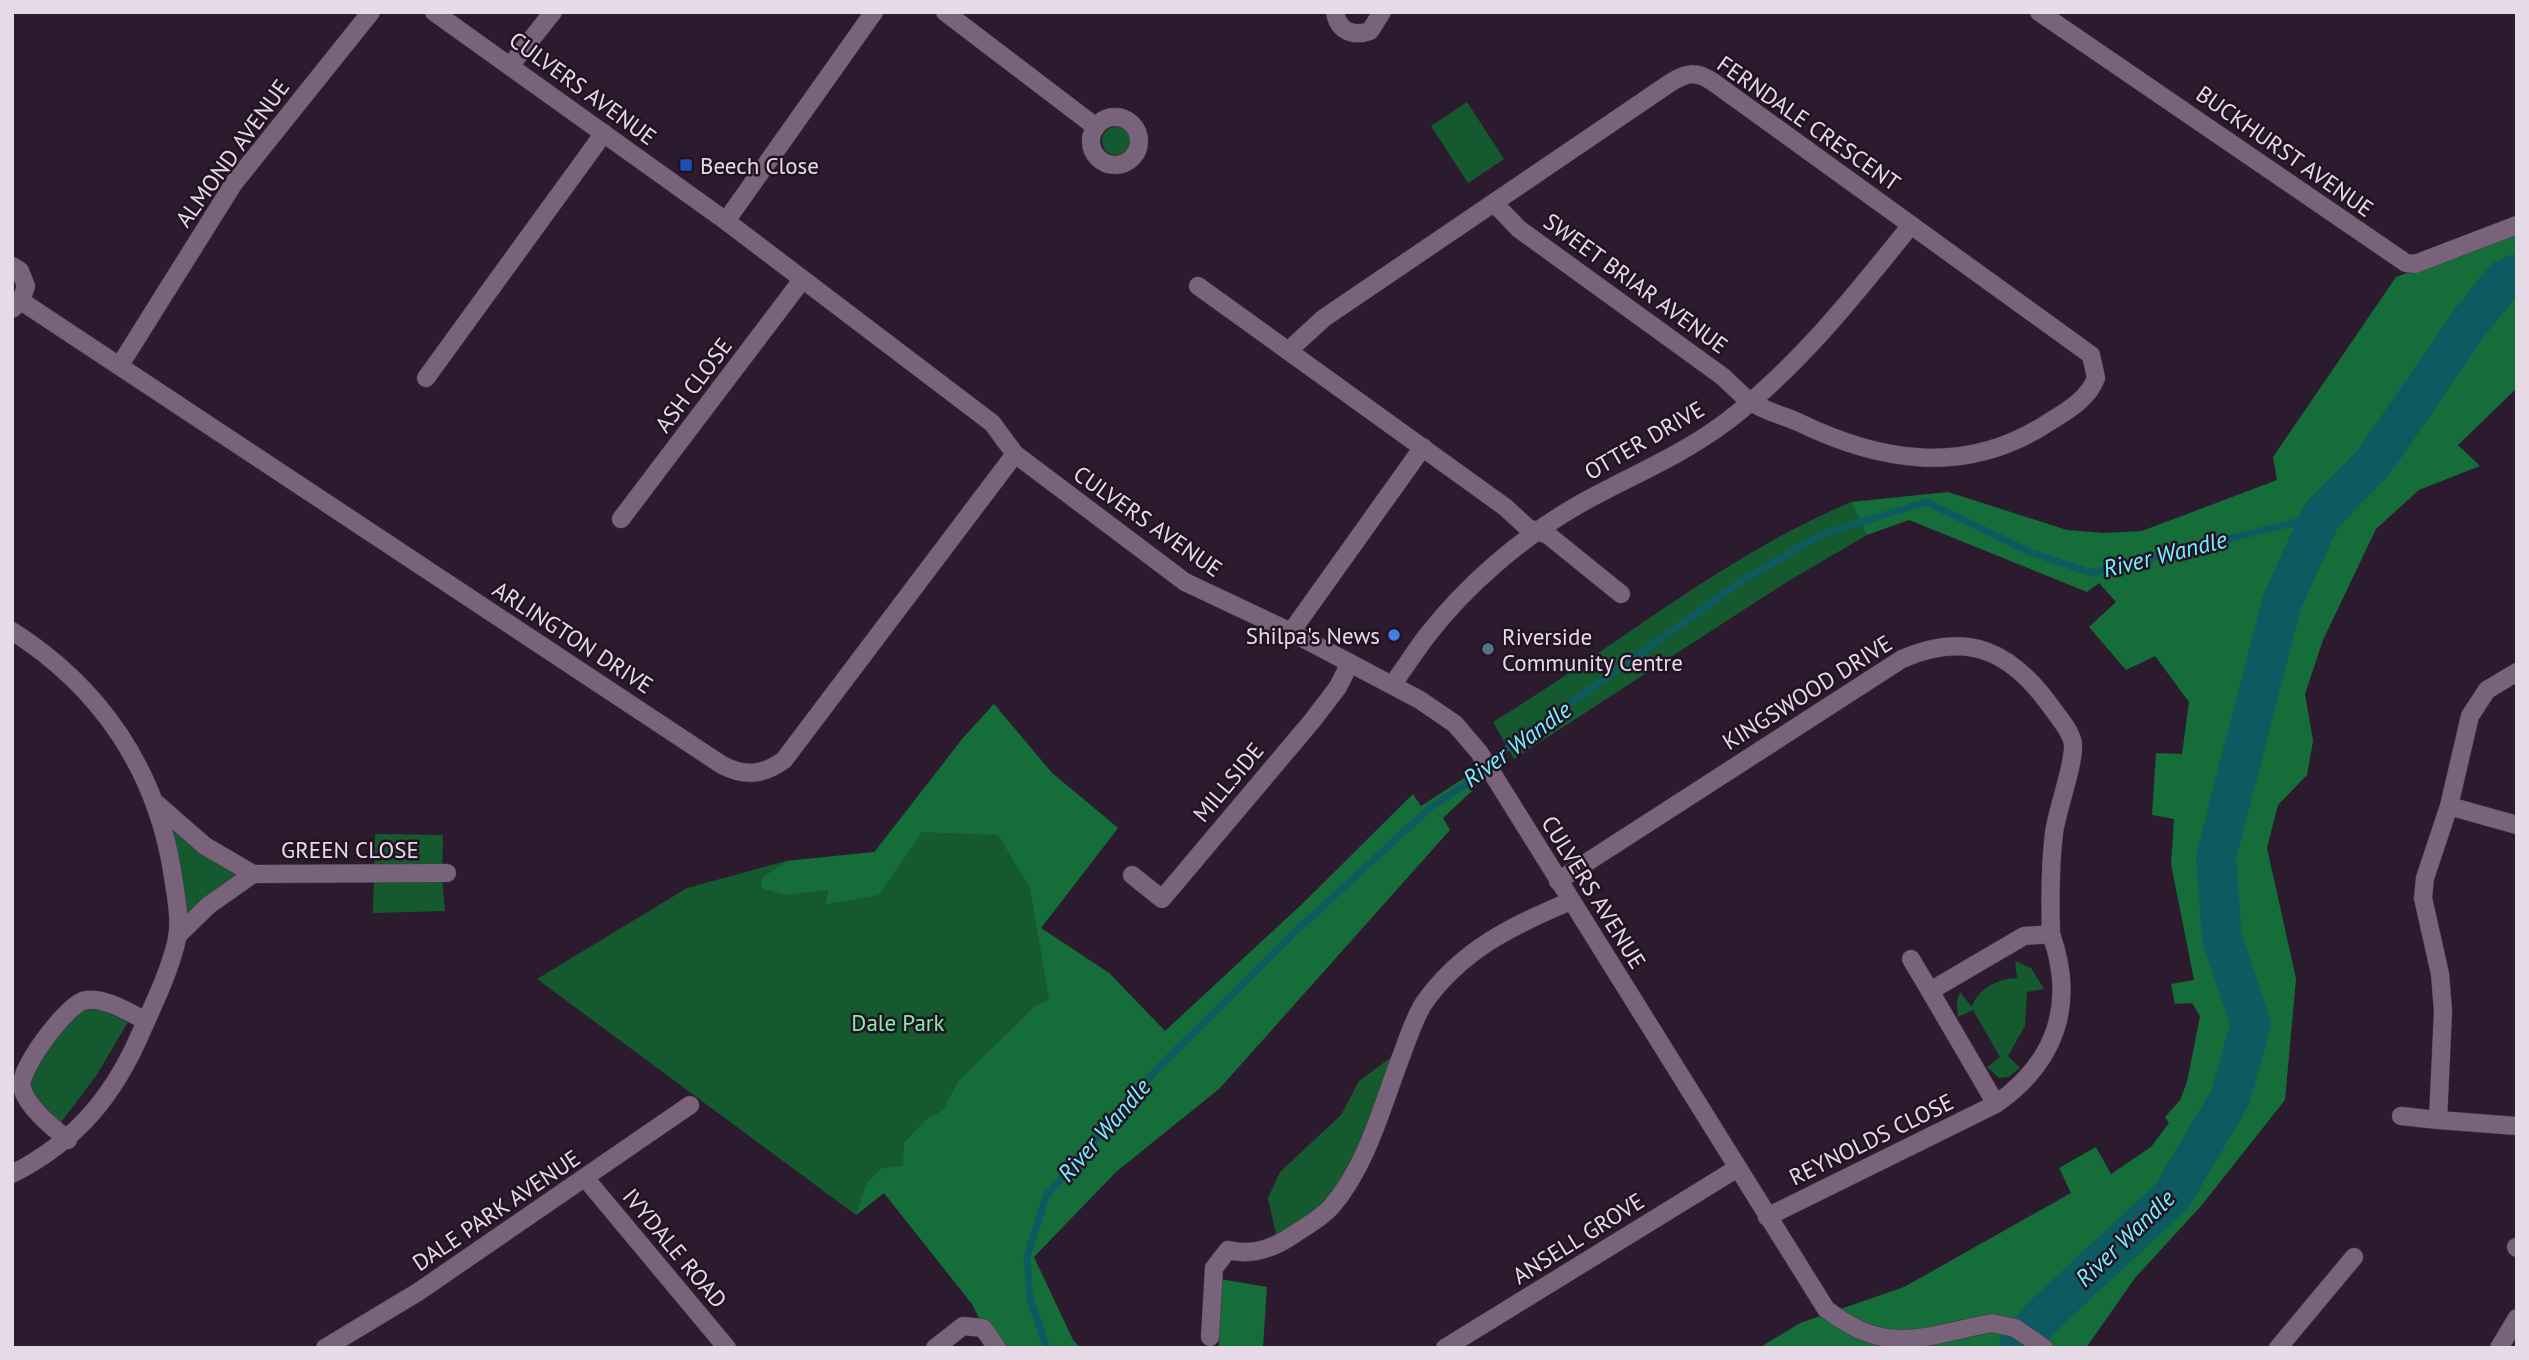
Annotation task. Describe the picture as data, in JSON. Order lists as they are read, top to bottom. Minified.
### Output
{"streets":{"street":["CULVERS AVENUE","FERNDALE CRESCENT","BUCKHURST AVENUE","ALMOND AVENUE","SWEET BRIAR AVENUE","ASH CLOSE","OTTER DRIVE","ARLINGTON DRIVE","KINGSWOOD DRIVE","MILLSIDE","GREEN CLOSE","REYNOLDS CLOSE","DALE PARK AVENUE","ANSELL GROVE","IVYDALE ROAD"]},"crossings":[["CULVERS AVENUE","ASH CLOSE"],["CULVERS AVENUE","OTTER DRIVE"],["CULVERS AVENUE","ARLINGTON DRIVE"],["CULVERS AVENUE","KINGSWOOD DRIVE"],["CULVERS AVENUE","MILLSIDE"],["CULVERS AVENUE","REYNOLDS CLOSE"],["CULVERS AVENUE","ANSELL GROVE"],["FERNDALE CRESCENT","SWEET BRIAR AVENUE"],["FERNDALE CRESCENT","OTTER DRIVE"],["ALMOND AVENUE","ARLINGTON DRIVE"],["SWEET BRIAR AVENUE","OTTER DRIVE"],["KINGSWOOD DRIVE","REYNOLDS CLOSE"],["DALE PARK AVENUE","IVYDALE ROAD"]],"water":["River Wandle"],"parks":["Dale Park"],"places":{"transit":["Beech Close"],"other":["Shilpa's News","Riverside Community Centre"]}}
